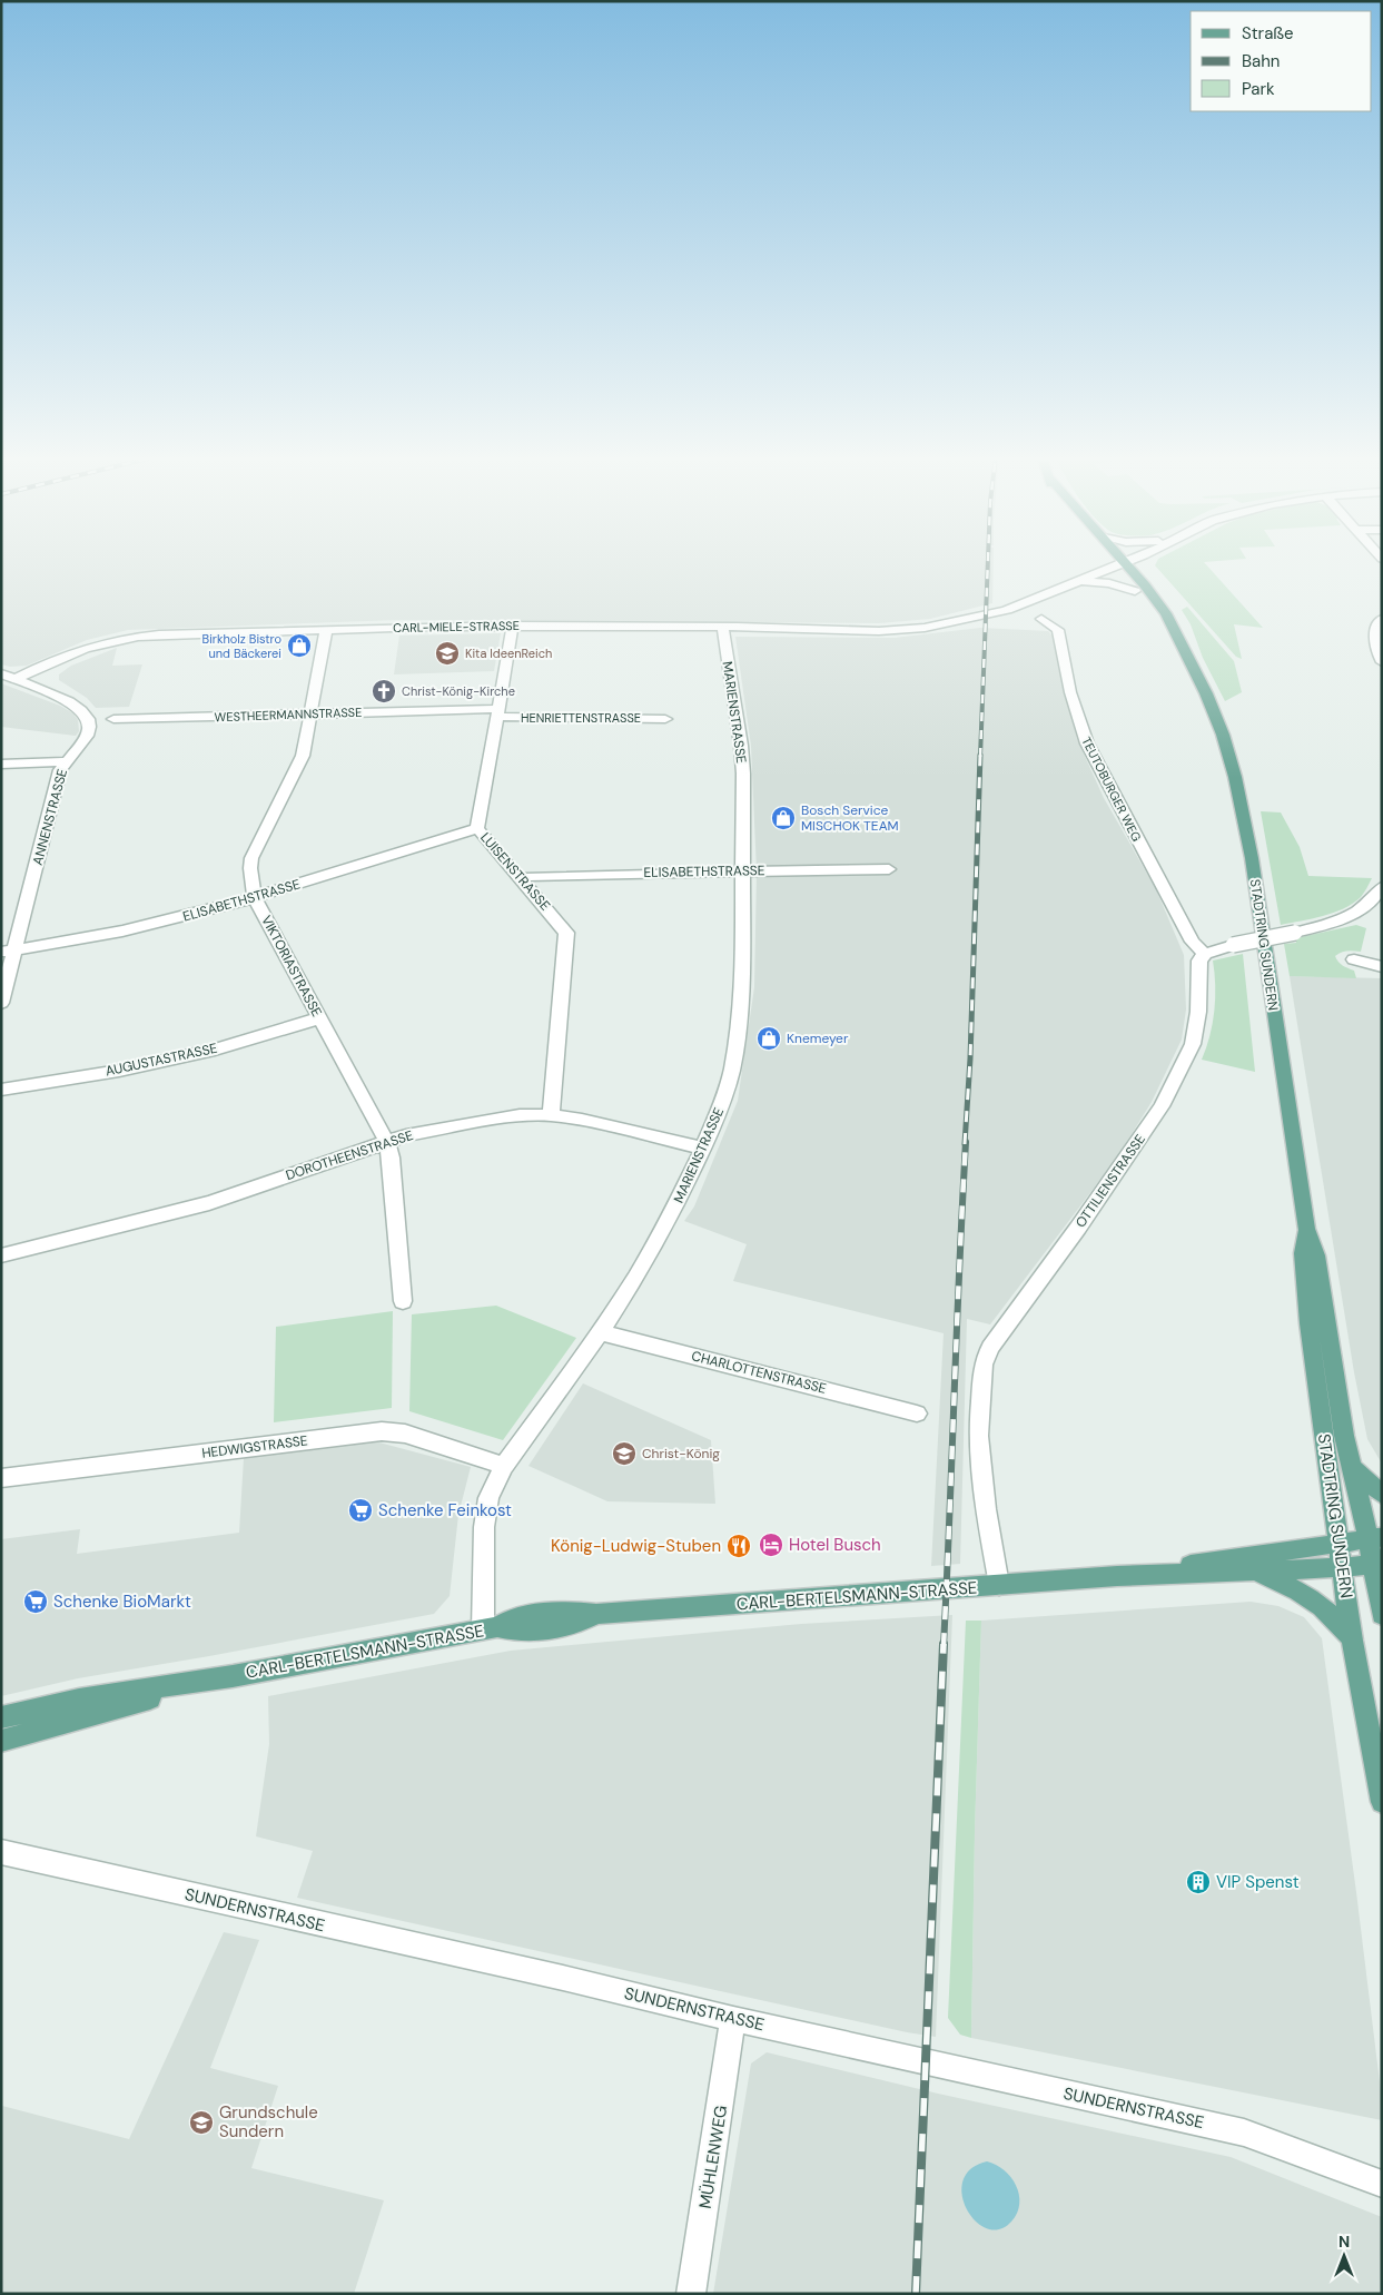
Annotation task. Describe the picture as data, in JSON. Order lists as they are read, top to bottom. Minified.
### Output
{"streets":{"main road":["STADTRING SUNDERN","CARL-BERTELSMANN-STRASSE"],"street":["CARL-MIELE-STRASSE","MARIENSTRASSE","WESTHEERMANNSTRASSE","HENRIETTENSTRASSE","TEUTOBURGER WEG","ANNENSTRASSE","LUISENSTRASSE","ELISABETHSTRASSE","VIKTORIASTRASSE","AUGUSTASTRASSE","DOROTHEENSTRASSE","OTTILIENSTRASSE","CHARLOTTENSTRASSE","HEDWIGSTRASSE","SUNDERNSTRASSE","MÜHLENWEG"]},"crossings":[["CARL-MIELE-STRASSE","MARIENSTRASSE"],["CARL-MIELE-STRASSE","ANNENSTRASSE"],["CARL-MIELE-STRASSE","LUISENSTRASSE"],["CARL-MIELE-STRASSE","VIKTORIASTRASSE"],["MARIENSTRASSE","ELISABETHSTRASSE"],["MARIENSTRASSE","DOROTHEENSTRASSE"],["MARIENSTRASSE","CHARLOTTENSTRASSE"],["MARIENSTRASSE","HEDWIGSTRASSE"],["MARIENSTRASSE","CARL-BERTELSMANN-STRASSE"],["WESTHEERMANNSTRASSE","HENRIETTENSTRASSE"],["WESTHEERMANNSTRASSE","LUISENSTRASSE"],["WESTHEERMANNSTRASSE","VIKTORIASTRASSE"],["HENRIETTENSTRASSE","LUISENSTRASSE"],["TEUTOBURGER WEG","OTTILIENSTRASSE"],["ANNENSTRASSE","ELISABETHSTRASSE"],["LUISENSTRASSE","ELISABETHSTRASSE"],["LUISENSTRASSE","DOROTHEENSTRASSE"],["ELISABETHSTRASSE","VIKTORIASTRASSE"],["STADTRING SUNDERN","CARL-BERTELSMANN-STRASSE"],["VIKTORIASTRASSE","AUGUSTASTRASSE"],["VIKTORIASTRASSE","DOROTHEENSTRASSE"],["OTTILIENSTRASSE","CARL-BERTELSMANN-STRASSE"],["SUNDERNSTRASSE","MÜHLENWEG"]],"places":{"shop":["Birkholz Bistro und Bäckerei","Bosch Service MISCHOK TEAM","Knemeyer"],"school or university":["Kita IdeenReich","Christ-König","Grundschule Sundern"],"church":["Christ-König-Kirche"],"supermarket":["Schenke Feinkost","Schenke BioMarkt"],"hotel":["Hotel Busch"],"restaurant":["König-Ludwig-Stuben"],"building":["VIP Spenst"]},"legend":["Straße","Bahn","Park"],"north":"top"}
